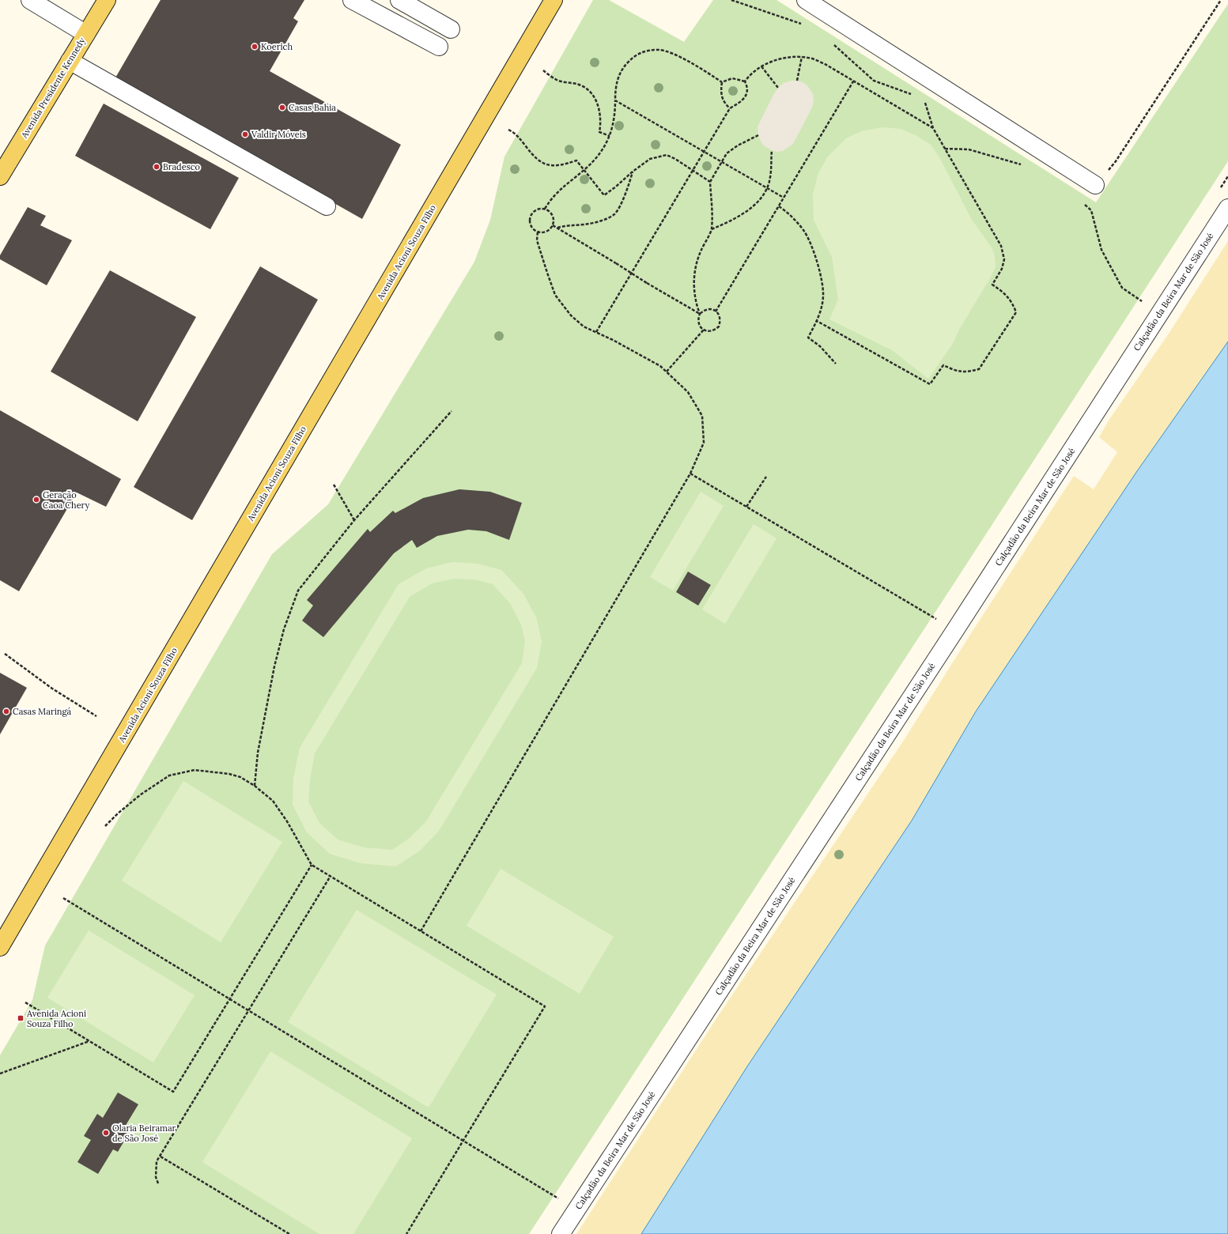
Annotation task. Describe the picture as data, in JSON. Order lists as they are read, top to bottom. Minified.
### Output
{"streets":{"main road":["Avenida Presidente Kennedy","Avenida Acioni Souza Filho"],"street":["Calçadão da Beira Mar de São José"]},"places":{"other":["Koerich","Casas Bahia","Valdir Móveis","Bradesco","Geração Caoa Chery","Casas Maringá","Olaria Beiramar de São José"],"transit":["Avenida Acioni Souza Filho"]}}
